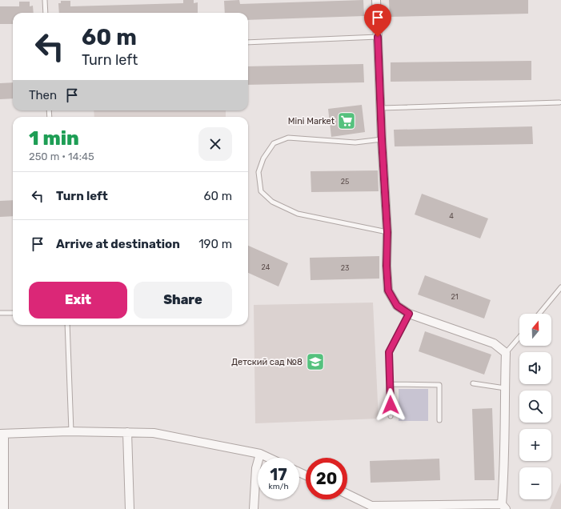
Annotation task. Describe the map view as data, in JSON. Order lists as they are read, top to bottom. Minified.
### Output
{"places":{"supermarket":["Mini Market"],"school or university":["Детский сад №8"]},"house_numbers":["25","4","24","23","21"],"north":"top","page":{"turn":["60 m","Turn left"],"then":"Then","heading":["1 min","250 m · 14:45"],"list":[{"name":"Turn left","value":"60 m"},{"name":"Arrive at destination","value":"190 m"}],"buttons":["Exit","Share"],"map_buttons":["+","−"],"speed":"17 km/h","limit":"20"}}
